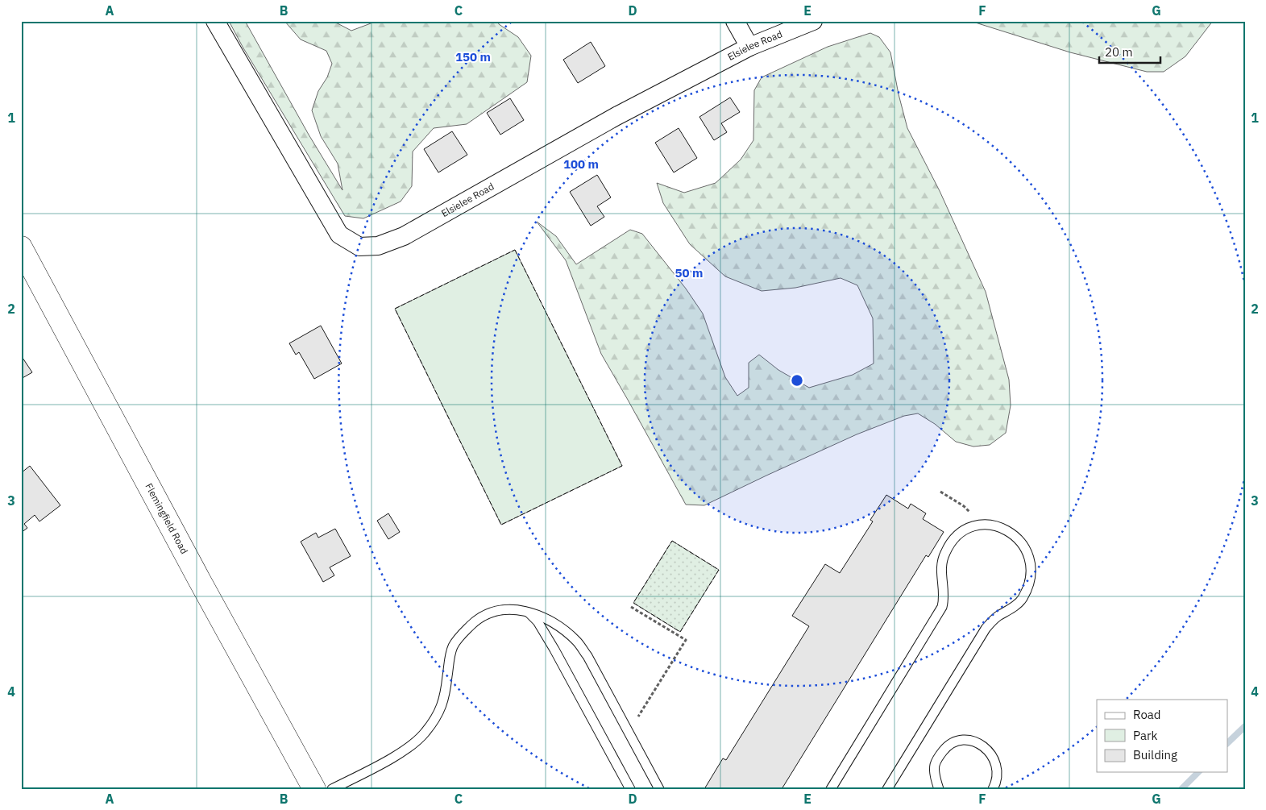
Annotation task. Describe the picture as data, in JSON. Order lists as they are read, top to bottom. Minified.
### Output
{"streets":{"street":["Elsielee Road","Flemingfield Road"]},"legend":["Road","Park","Building"],"scale_bar":"20 m","grid":{"columns":["A","B","C","D","E","F","G"],"rows":["1","2","3","4"]},"rings":["150 m","100 m","50 m"]}
